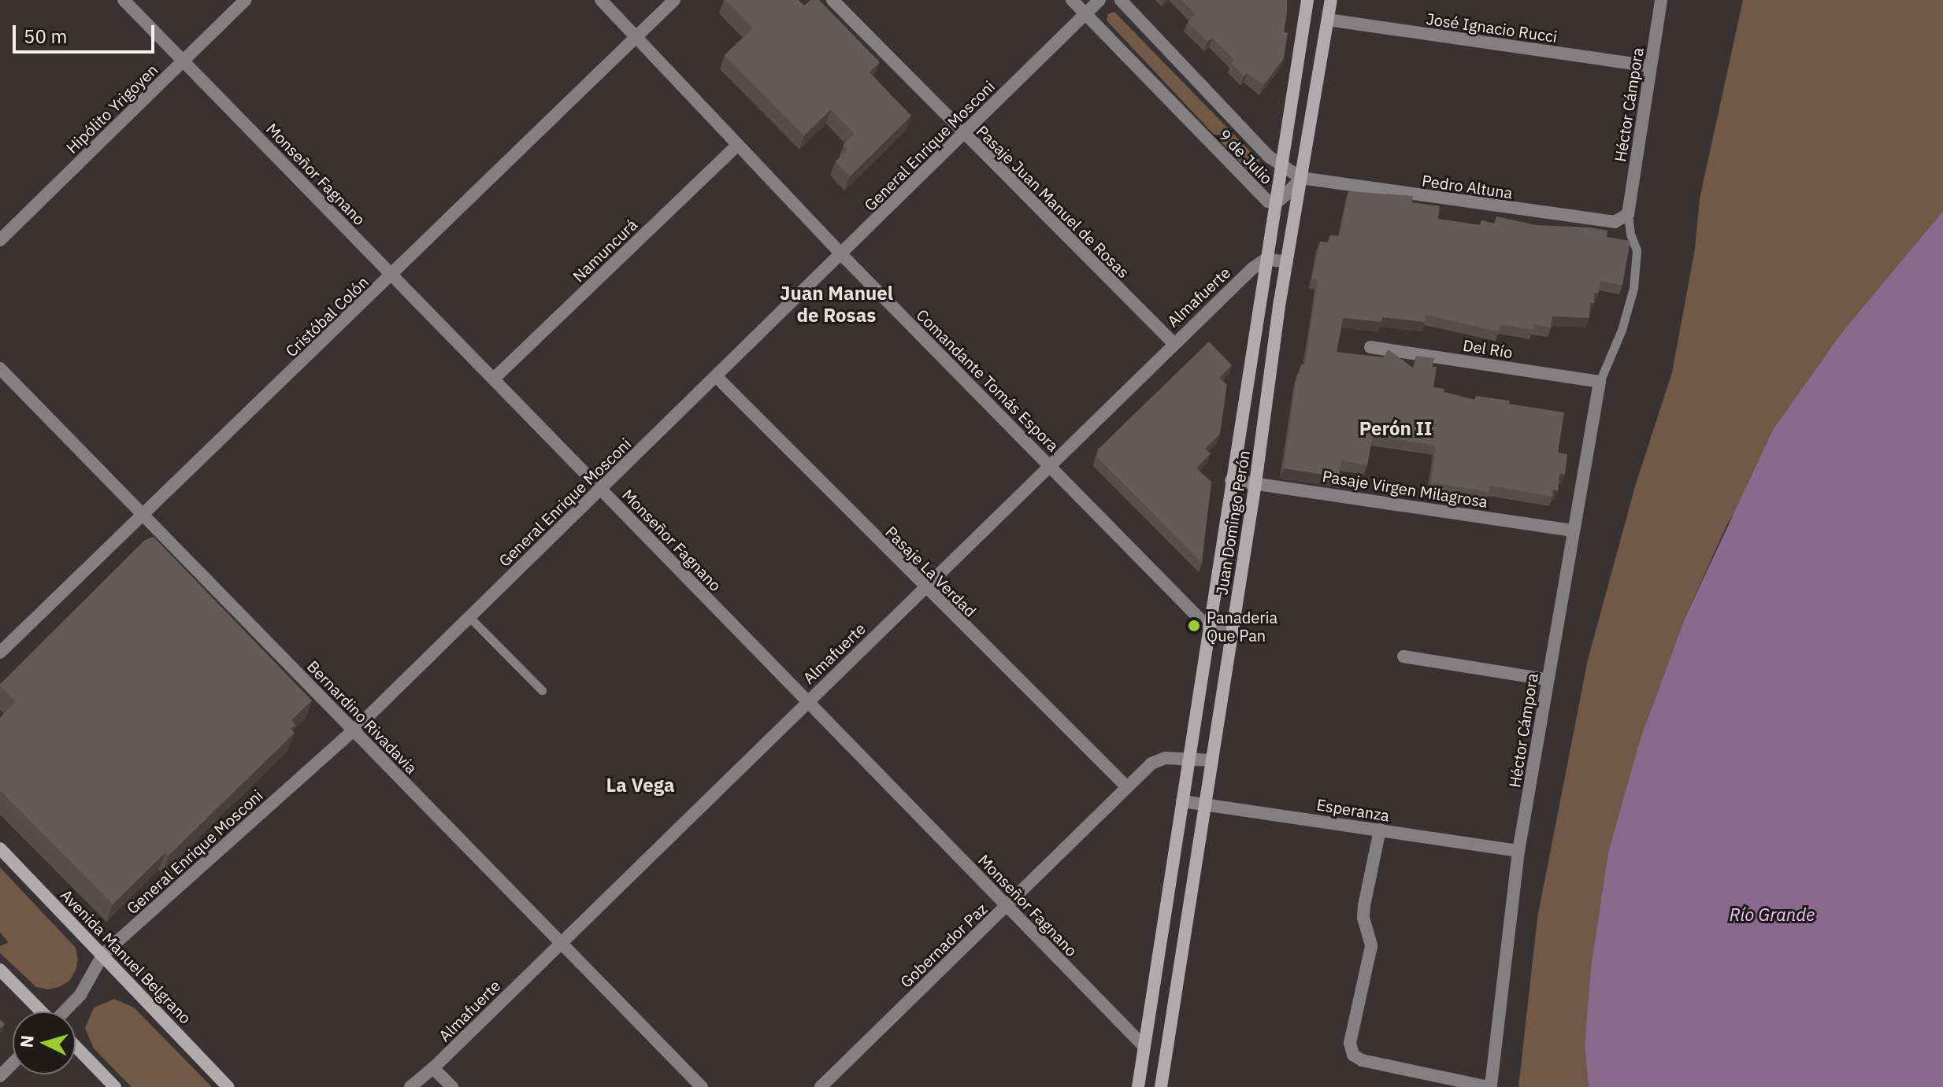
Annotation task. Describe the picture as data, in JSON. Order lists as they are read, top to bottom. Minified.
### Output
{"streets":{"main road":["Juan Domingo Perón","Avenida Manuel Belgrano"],"street":["José Ignacio Rucci","Héctor Cámpora","Hipólito Yrigoyen","General Enrique Mosconi","9 de Julio","Monseñor Fagnano","Pedro Altuna","Pasaje Juan Manuel de Rosas","Namuncurá","Almafuerte","Cristóbal Colón","Del Río","Comandante Tomás Espora","Pasaje Virgen Milagrosa","Pasaje La Verdad","Bernardino Rivadavia","Esperanza","Gobernador Paz"]},"crossings":[["José Ignacio Rucci","Héctor Cámpora"],["José Ignacio Rucci","Juan Domingo Perón"],["Héctor Cámpora","Pedro Altuna"],["Héctor Cámpora","Del Río"],["Héctor Cámpora","Pasaje Virgen Milagrosa"],["Héctor Cámpora","Esperanza"],["Hipólito Yrigoyen","Monseñor Fagnano"],["General Enrique Mosconi","9 de Julio"],["General Enrique Mosconi","Monseñor Fagnano"],["General Enrique Mosconi","Pasaje Juan Manuel de Rosas"],["General Enrique Mosconi","Comandante Tomás Espora"],["General Enrique Mosconi","Pasaje La Verdad"],["General Enrique Mosconi","Bernardino Rivadavia"],["General Enrique Mosconi","Avenida Manuel Belgrano"],["9 de Julio","Pedro Altuna"],["9 de Julio","Juan Domingo Perón"],["Monseñor Fagnano","Namuncurá"],["Monseñor Fagnano","Almafuerte"],["Monseñor Fagnano","Cristóbal Colón"],["Monseñor Fagnano","Juan Domingo Perón"],["Monseñor Fagnano","Gobernador Paz"],["Pedro Altuna","Juan Domingo Perón"],["Pasaje Juan Manuel de Rosas","Almafuerte"],["Namuncurá","Comandante Tomás Espora"],["Almafuerte","Comandante Tomás Espora"],["Almafuerte","Juan Domingo Perón"],["Almafuerte","Pasaje La Verdad"],["Almafuerte","Bernardino Rivadavia"],["Cristóbal Colón","Comandante Tomás Espora"],["Cristóbal Colón","Bernardino Rivadavia"],["Comandante Tomás Espora","Juan Domingo Perón"],["Pasaje Virgen Milagrosa","Juan Domingo Perón"],["Juan Domingo Perón","Esperanza"],["Juan Domingo Perón","Gobernador Paz"],["Pasaje La Verdad","Gobernador Paz"]],"districts":["Juan Manuel de Rosas","Perón II","La Vega"],"water":["Río Grande"],"places":["Panaderia Que Pan"],"scale_bar":"50 m","north":"left"}
